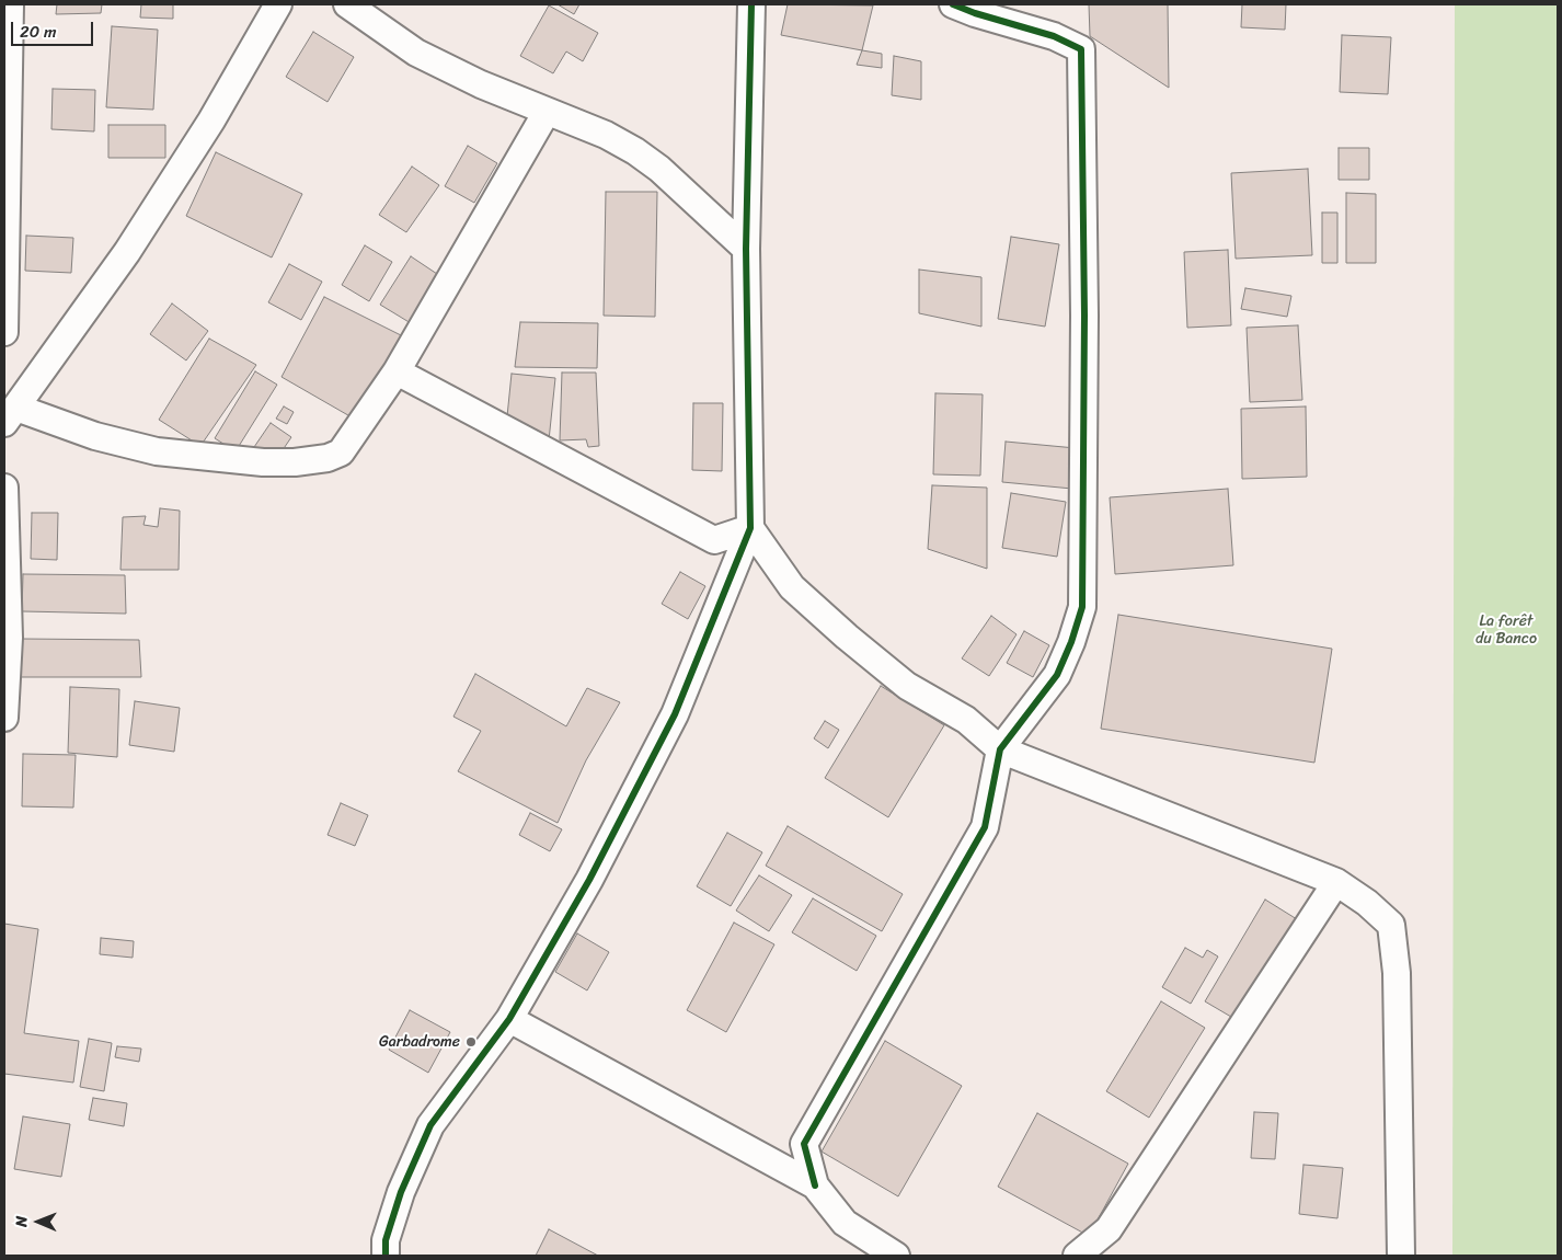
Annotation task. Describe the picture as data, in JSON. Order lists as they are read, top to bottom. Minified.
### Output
{"parks":["La forêt du Banco"],"places":["Garbadrome"],"scale_bar":"20 m","north":"left"}
